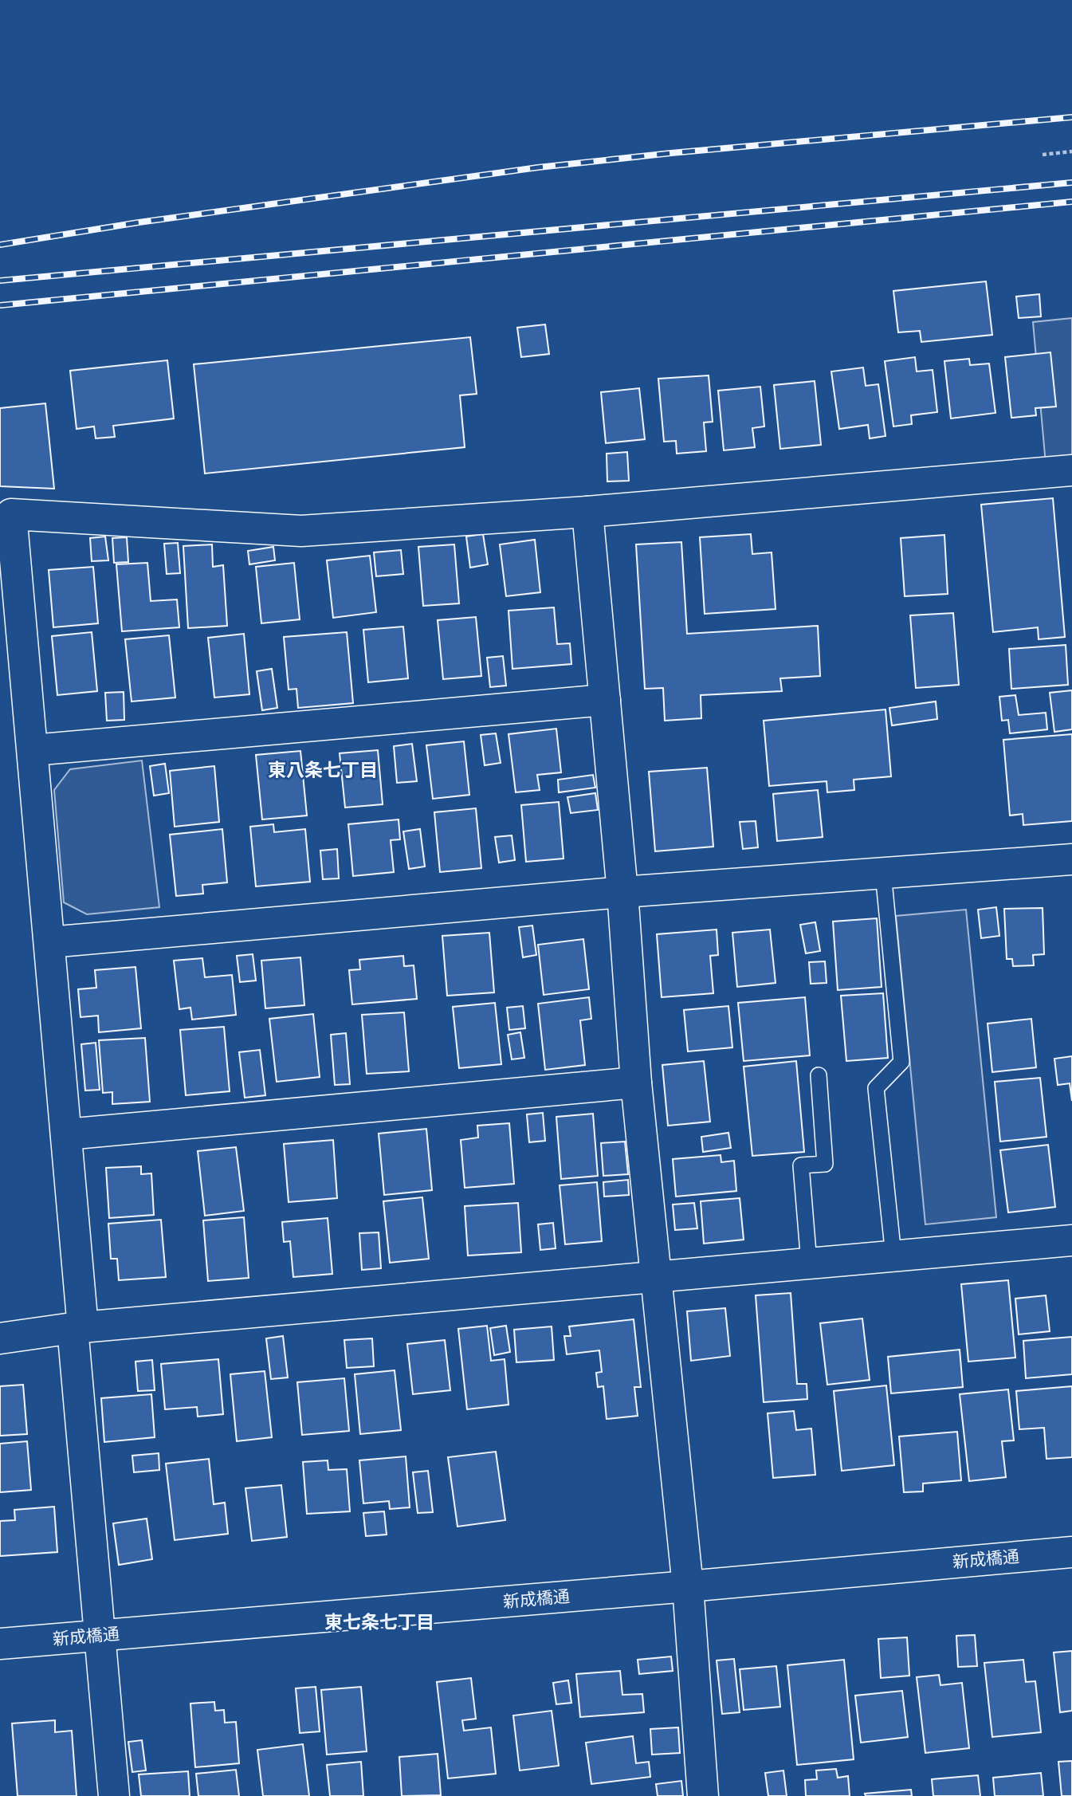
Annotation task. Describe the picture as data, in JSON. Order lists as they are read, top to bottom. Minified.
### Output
{"streets":{"street":["新成橋通"]},"districts":["東八条七丁目","東七条七丁目"]}
